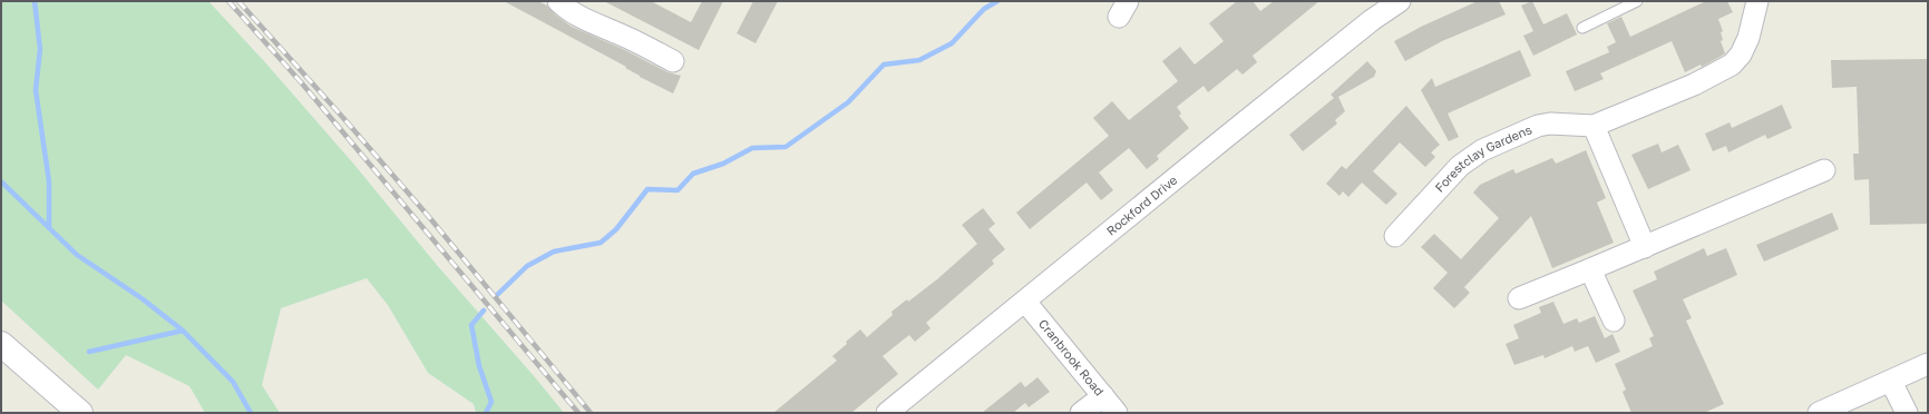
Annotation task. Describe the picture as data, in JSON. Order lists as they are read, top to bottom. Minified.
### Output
{"streets":{"street":["Forestclay Gardens","Rockford Drive","Cranbrook Road"]},"crossings":[["Rockford Drive","Cranbrook Road"]]}
